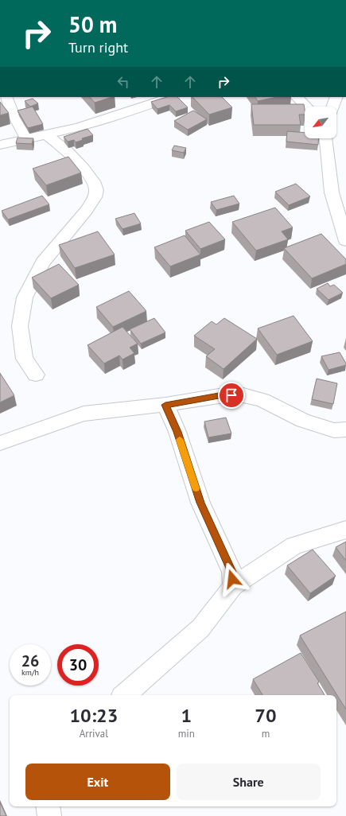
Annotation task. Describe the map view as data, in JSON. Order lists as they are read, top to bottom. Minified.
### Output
{"north":"bottom left","page":{"turn":["50 m","Turn right"],"speed":"26 km/h","limit":"30","eta":["10:23","Arrival","1","min","70","m"],"buttons":["Exit","Share"]}}
